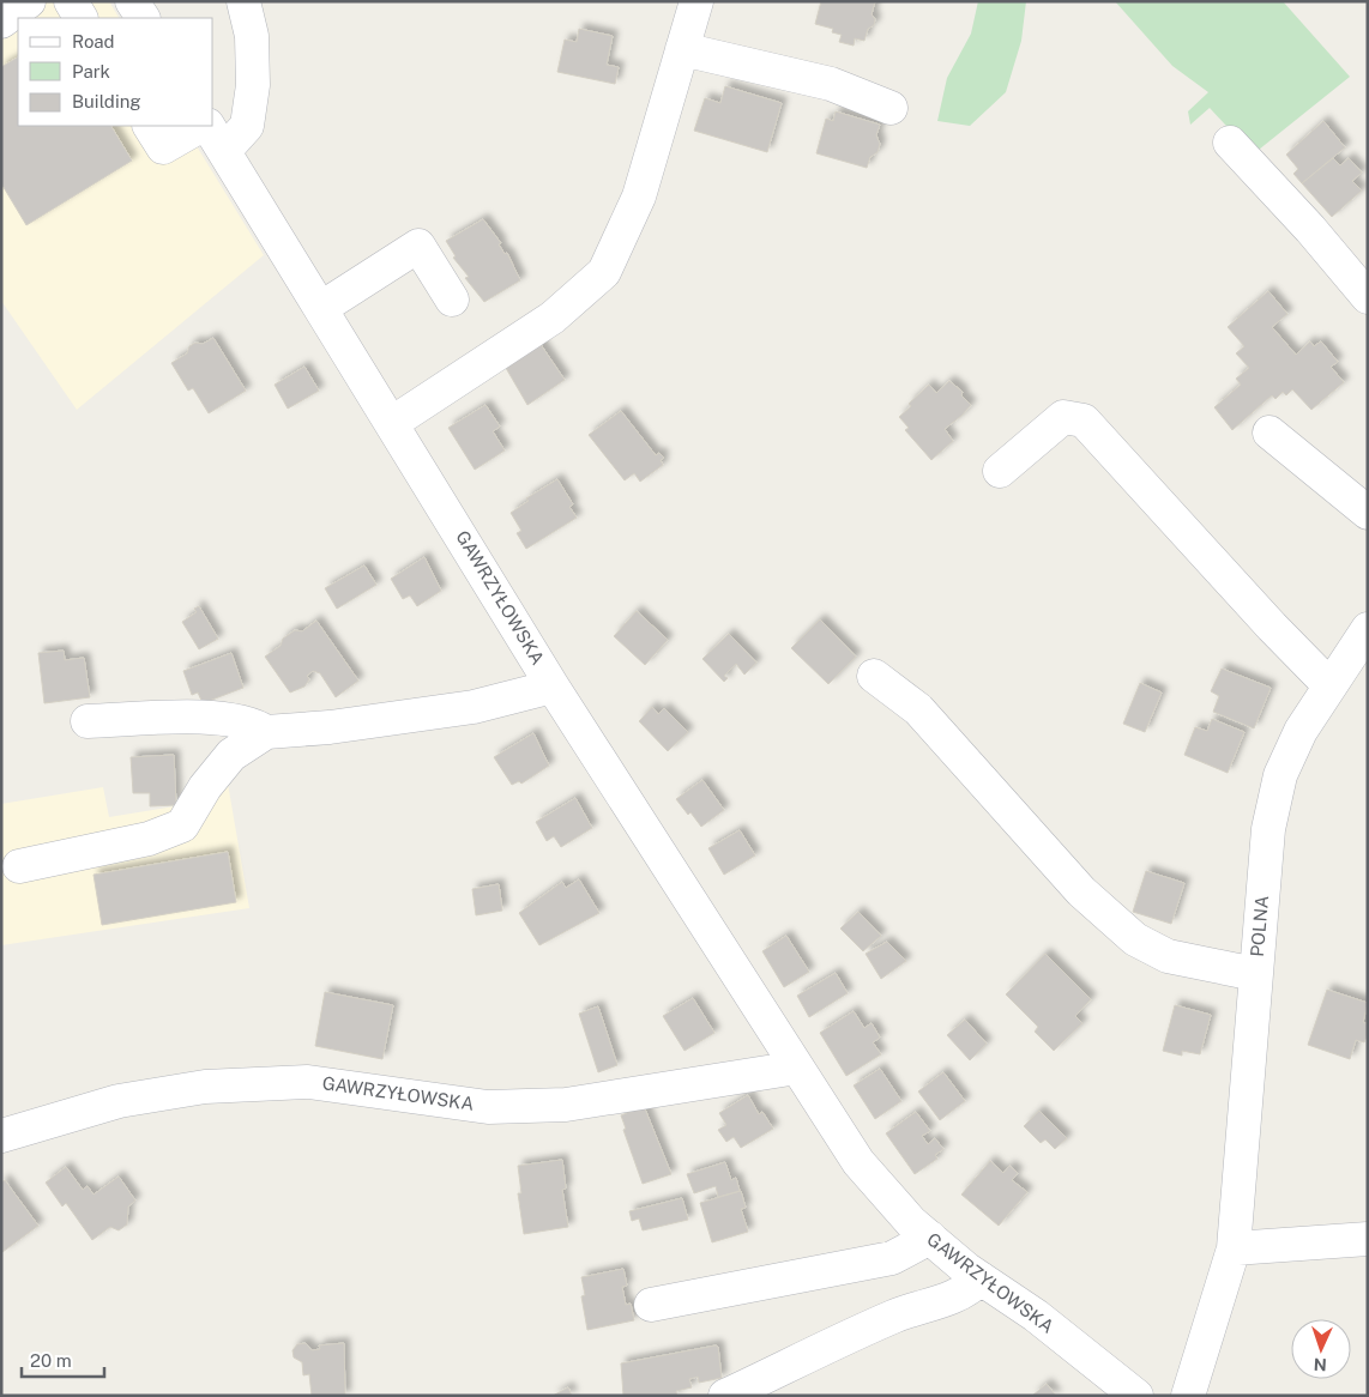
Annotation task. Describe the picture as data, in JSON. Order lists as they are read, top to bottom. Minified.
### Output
{"streets":{"street":["GAWRZYŁOWSKA","POLNA"]},"legend":["Road","Park","Building"],"scale_bar":"20 m","north":"bottom"}
